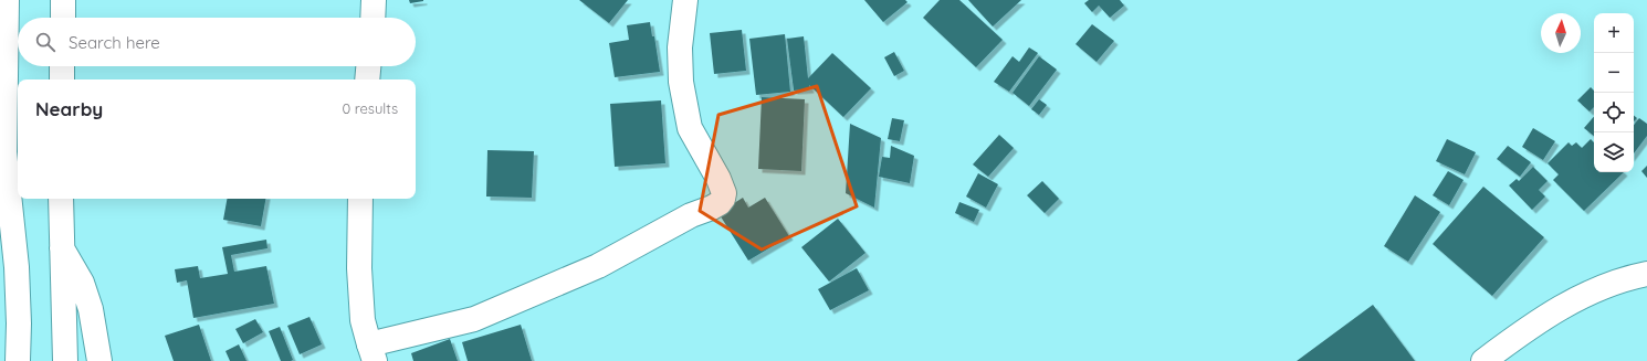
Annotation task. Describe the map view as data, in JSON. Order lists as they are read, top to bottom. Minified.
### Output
{"north":"top","page":{"map_buttons":["+","−"],"search":"Search here","heading":["Nearby","0 results"]}}
